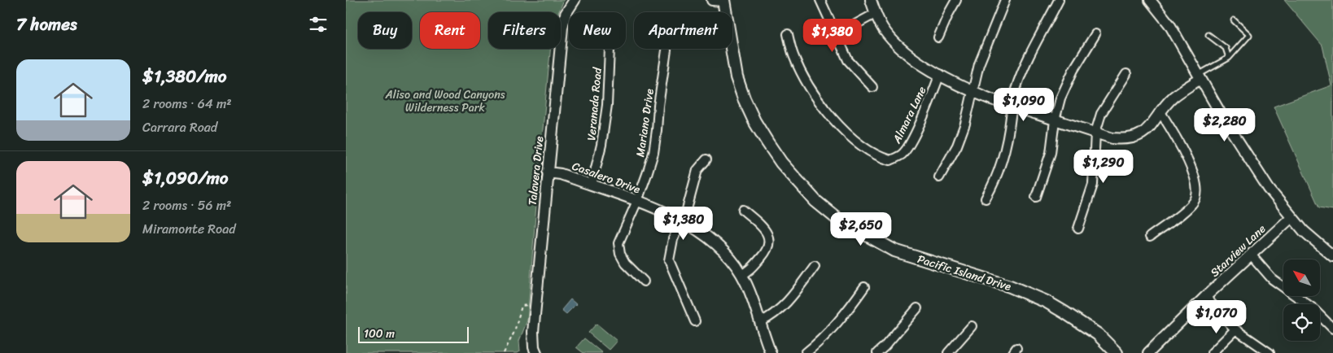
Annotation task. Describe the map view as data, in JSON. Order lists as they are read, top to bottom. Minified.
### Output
{"streets":{"main road":["Pacific Island Drive"],"street":["Veranada Road","Almara Lane","Mariano Drive","Talavera Drive","Casalero Drive","Starview Lane"]},"crossings":[["Veranada Road","Casalero Drive"],["Mariano Drive","Casalero Drive"],["Talavera Drive","Casalero Drive"]],"parks":["Aliso and Wood Canyons Wilderness Park"],"scale_bar":"100 m","north":"top left","page":{"heading":"7 homes","chip":["Buy","Rent","Filters","New","Apartment"],"price":["$1,380","$1,090","$2,280","$1,290","$1,380","$2,650","$1,070"],"list":[{"name":"$1,380/mo","note":"2 rooms · 64 m² · Carrara Road"},{"name":"$1,090/mo","note":"2 rooms · 56 m² · Miramonte Road"}],"scale":"100 m"}}
